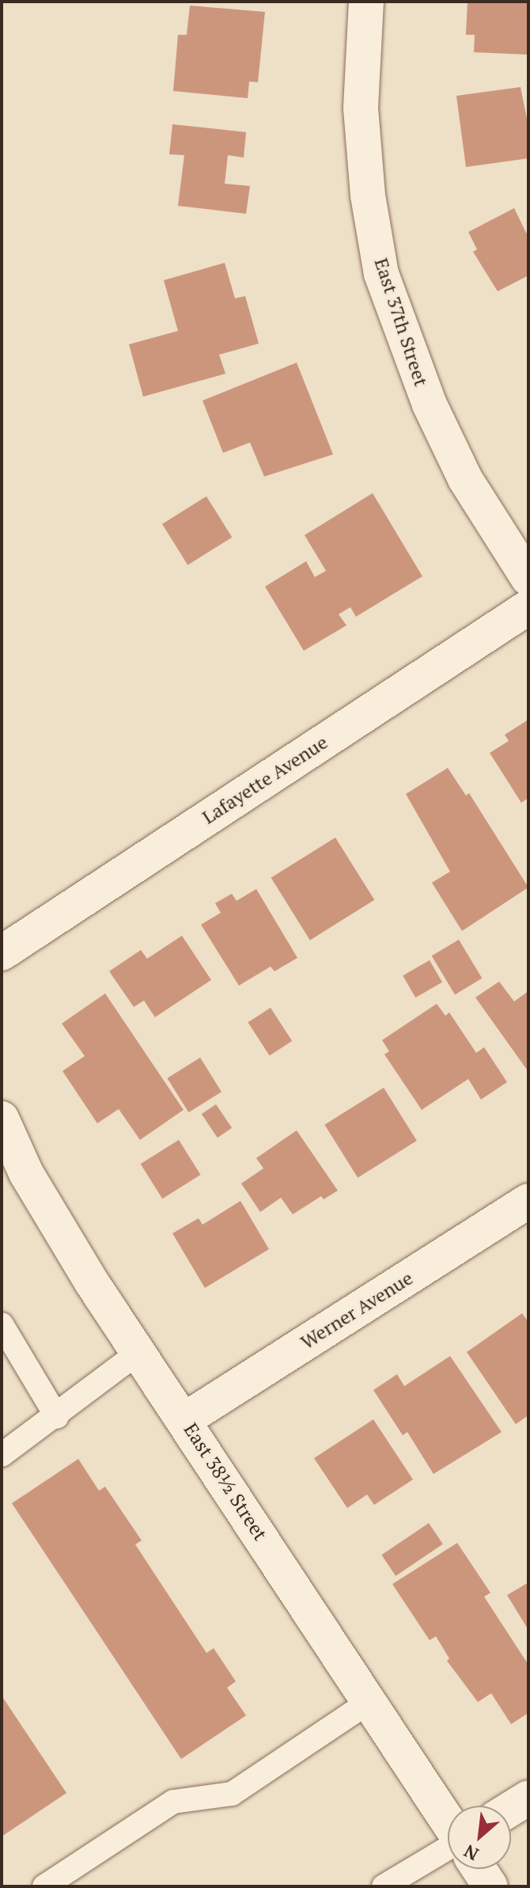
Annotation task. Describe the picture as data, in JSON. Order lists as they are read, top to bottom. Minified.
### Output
{"streets":{"street":["East 37th Street","Lafayette Avenue","Werner Avenue","East 38½ Street"]},"crossings":[["Werner Avenue","East 38½ Street"]],"north":"bottom left"}
